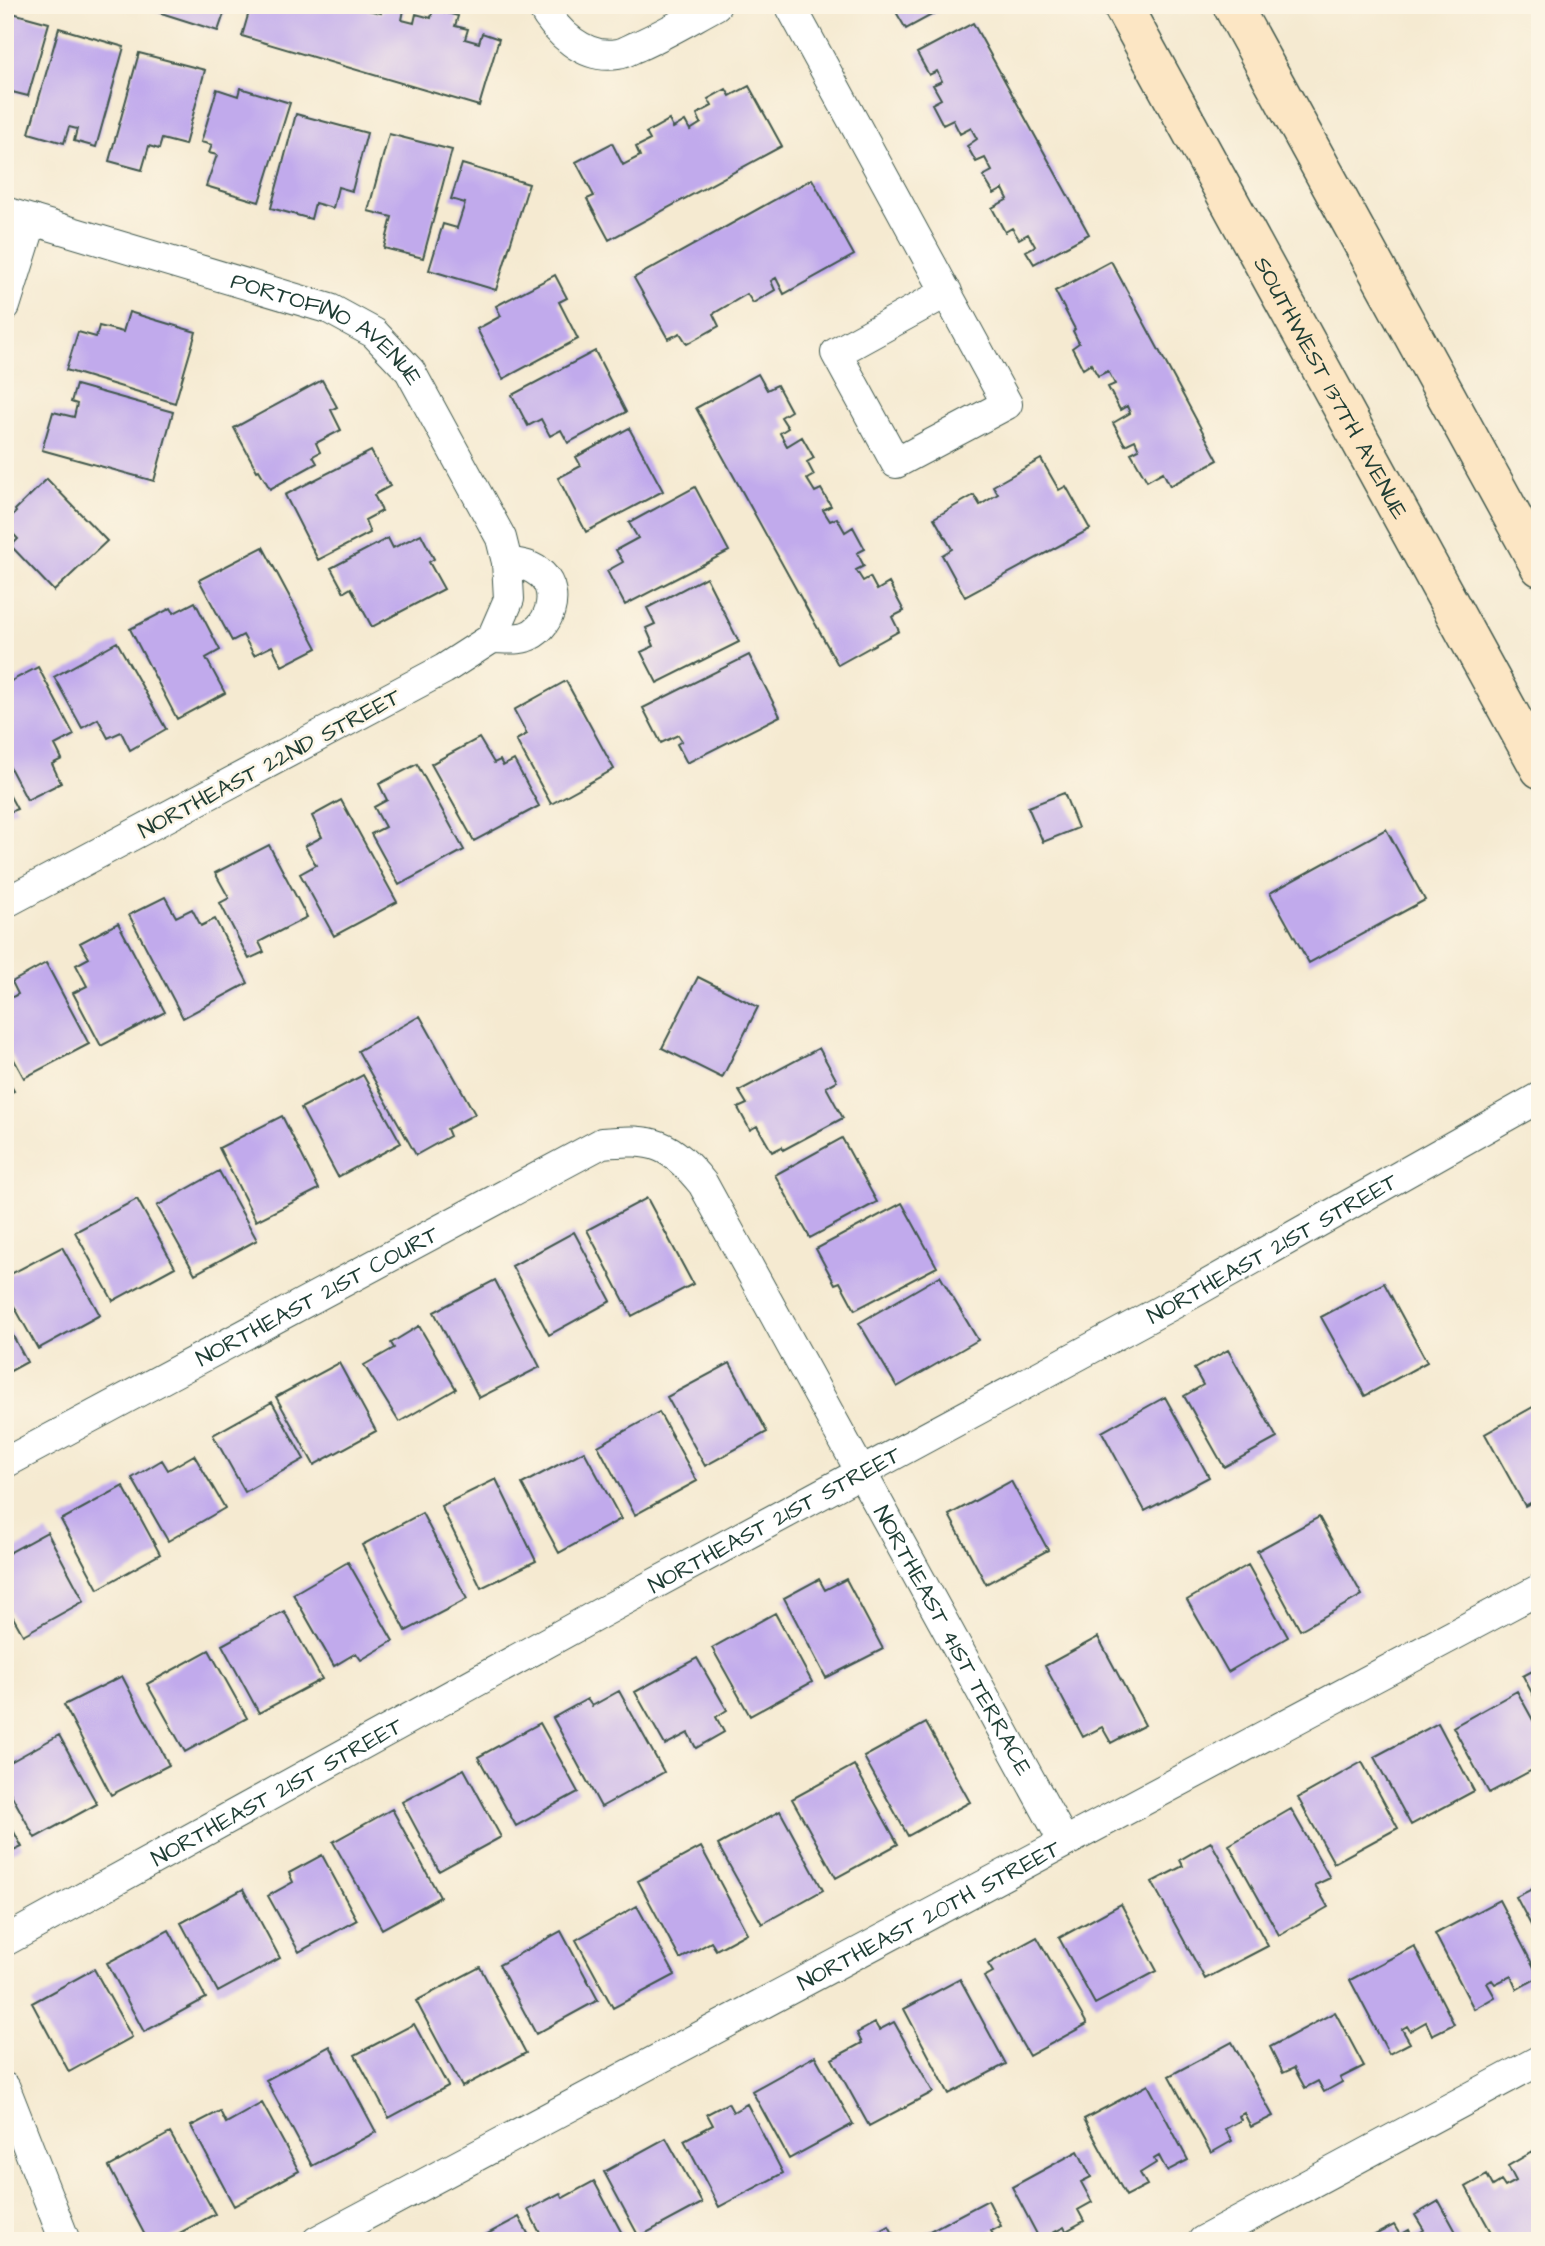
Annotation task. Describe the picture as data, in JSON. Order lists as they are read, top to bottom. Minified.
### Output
{"streets":{"main road":["SOUTHWEST 137TH AVENUE"],"street":["PORTOFINO AVENUE","NORTHEAST 22ND STREET","NORTHEAST 21ST STREET","NORTHEAST 21ST COURT","NORTHEAST 41ST TERRACE","NORTHEAST 20TH STREET"]},"crossings":[["PORTOFINO AVENUE","NORTHEAST 22ND STREET"],["NORTHEAST 21ST STREET","NORTHEAST 41ST TERRACE"],["NORTHEAST 21ST COURT","NORTHEAST 41ST TERRACE"],["NORTHEAST 41ST TERRACE","NORTHEAST 20TH STREET"]]}
